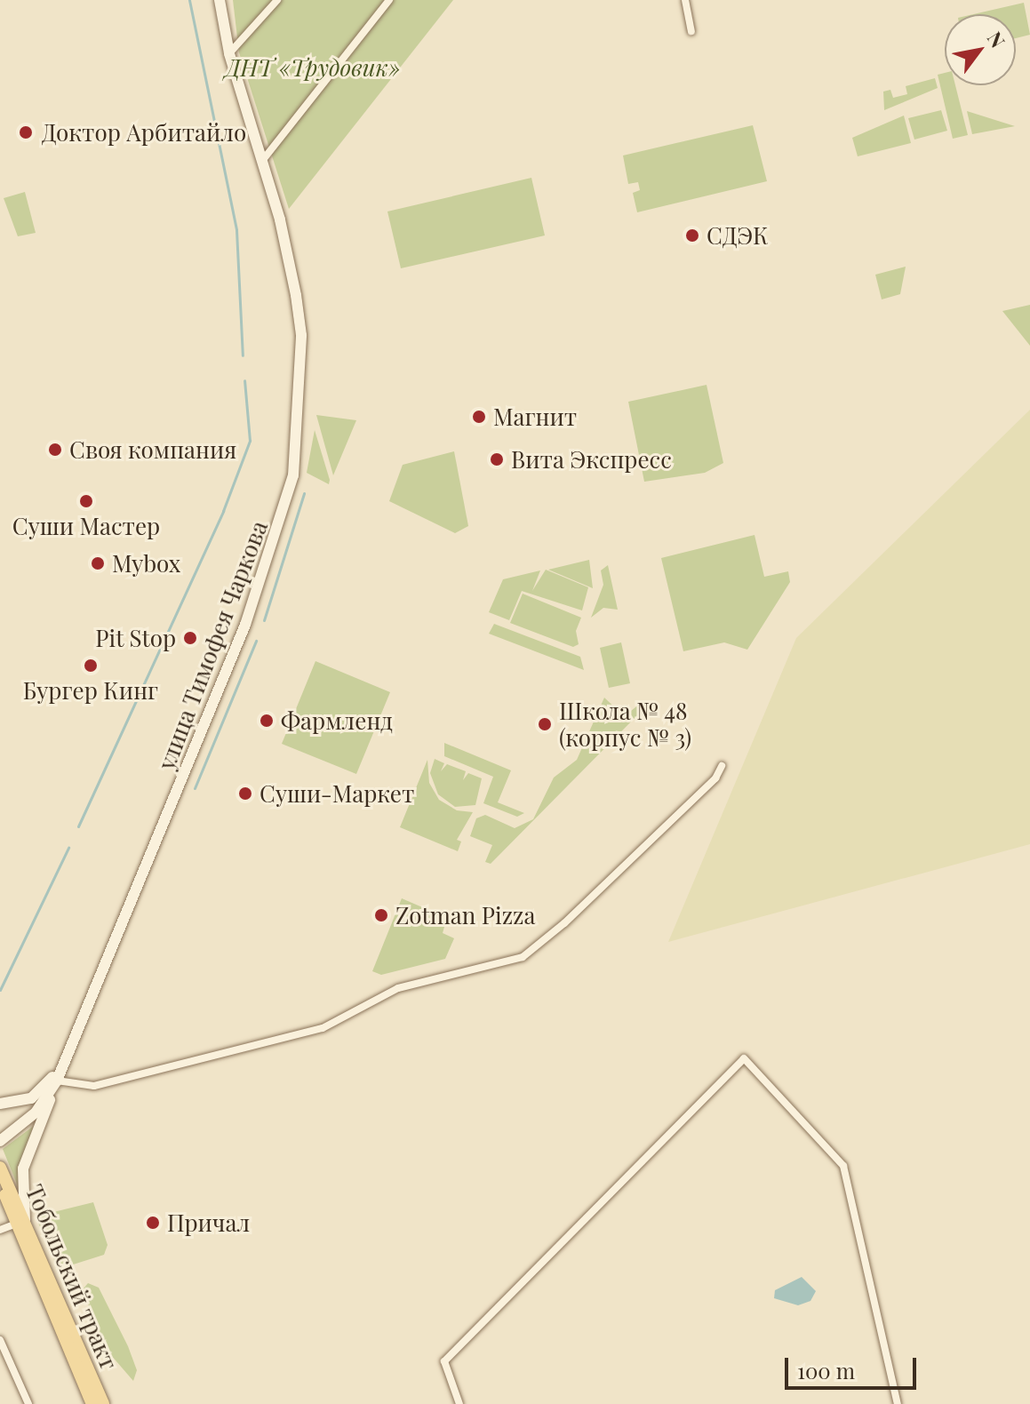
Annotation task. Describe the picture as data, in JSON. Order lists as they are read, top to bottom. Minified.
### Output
{"streets":{"main road":["улица Тимофея Чаркова","Тобольский тракт"]},"parks":["ДНТ «Трудовик»"],"places":["Доктор Арбитайло","СДЭК","Магнит","Своя компания","Вита Экспресс","Суши Мастер","Mybox","Pit Stop","Бургер Кинг","Фармленд","Школа № 48 (корпус № 3)","Суши-Маркет","Zotman Pizza","Причал"],"scale_bar":"100 m","north":"top right"}
